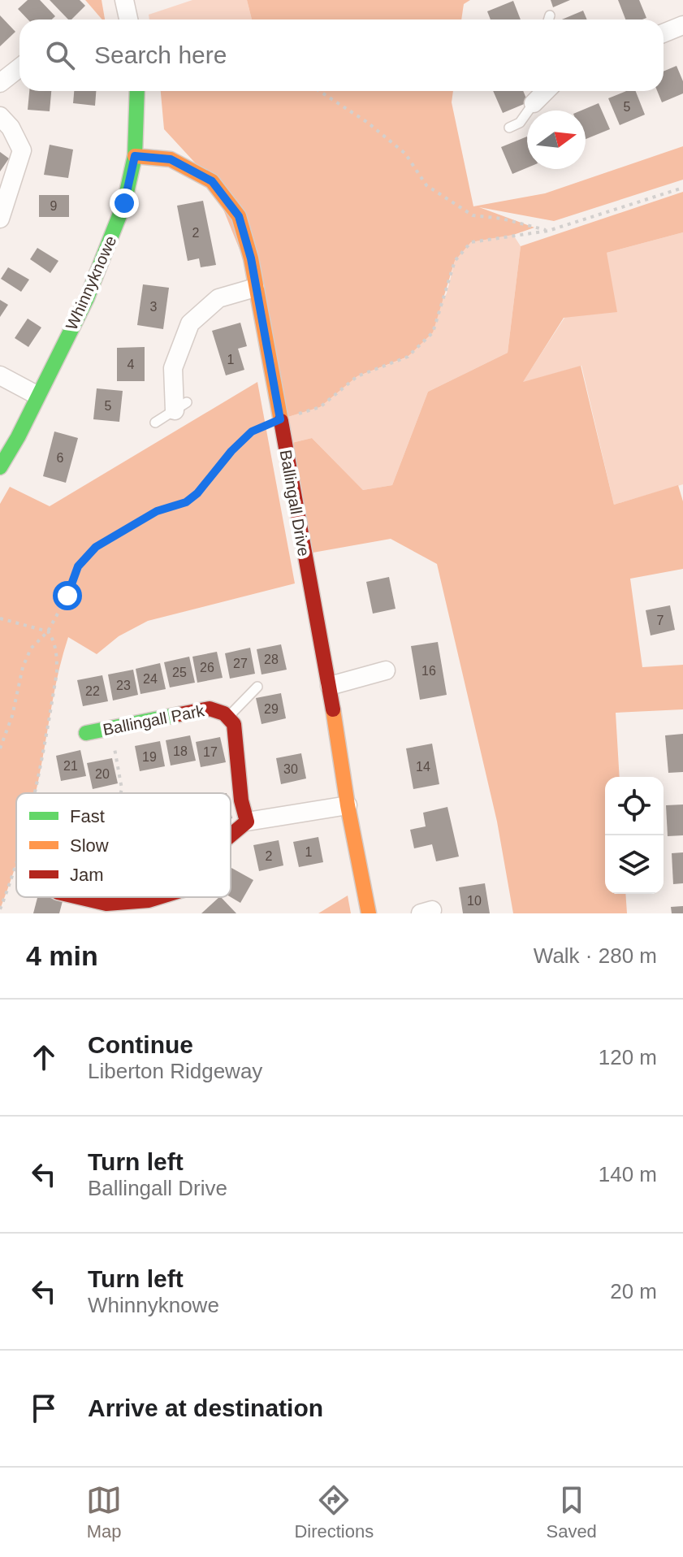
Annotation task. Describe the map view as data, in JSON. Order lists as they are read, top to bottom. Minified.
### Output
{"streets":{"street":["Whinnyknowe","Ballingall Drive","Ballingall Park"]},"crossings":[["Whinnyknowe","Ballingall Drive"]],"house_numbers":["5","9","2","3","1","4","5","6","7","28","27","26","16","25","24","23","22","29","18","17","19","21","14","30","20","1","2","10"],"legend":["Fast","Slow","Jam"],"north":"right","page":{"search":"Search here","heading":["4 min","Walk · 280 m"],"list":[["Continue","Liberton Ridgeway","120 m"],["Turn left","Ballingall Drive","140 m"],["Turn left","Whinnyknowe","20 m"],"Arrive at destination"],"nav":["Map","Directions","Saved"]}}
